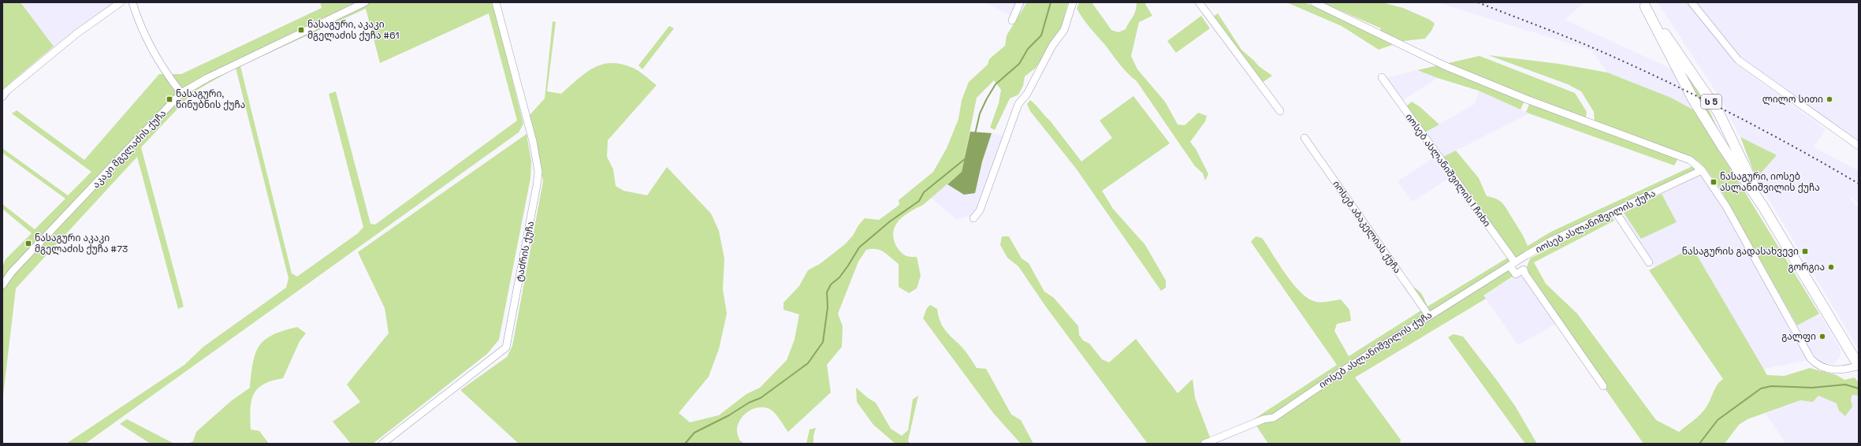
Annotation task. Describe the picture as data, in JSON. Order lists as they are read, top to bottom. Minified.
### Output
{"streets":{"highway":["ს 5"],"street":["აკაკი მგელაძის ქუჩა","იოსებ ასლანიშვილის I ჩიხი","იოსებ ასლანიშვილის ქუჩა","იოსებ აბაკელიას ქუჩა","ტაძრის ქუჩა"]},"crossings":[["იოსებ ასლანიშვილის I ჩიხი","იოსებ ასლანიშვილის ქუჩა"],["იოსებ ასლანიშვილის ქუჩა","იოსებ აბაკელიას ქუჩა"]],"places":{"transit":["ნასაგური, აკაკი მგელაძის ქუჩა #61","ნასაგური, წინუბნის ქუჩა","ნასაგური, იოსებ ასლანიშვილის ქუჩა","ნასაგური აკაკი მგელაძის ქუჩა #73","ნასაგურის გადასახვევი"],"other":["ლილო სითი","გორგია","გალფი"]}}
